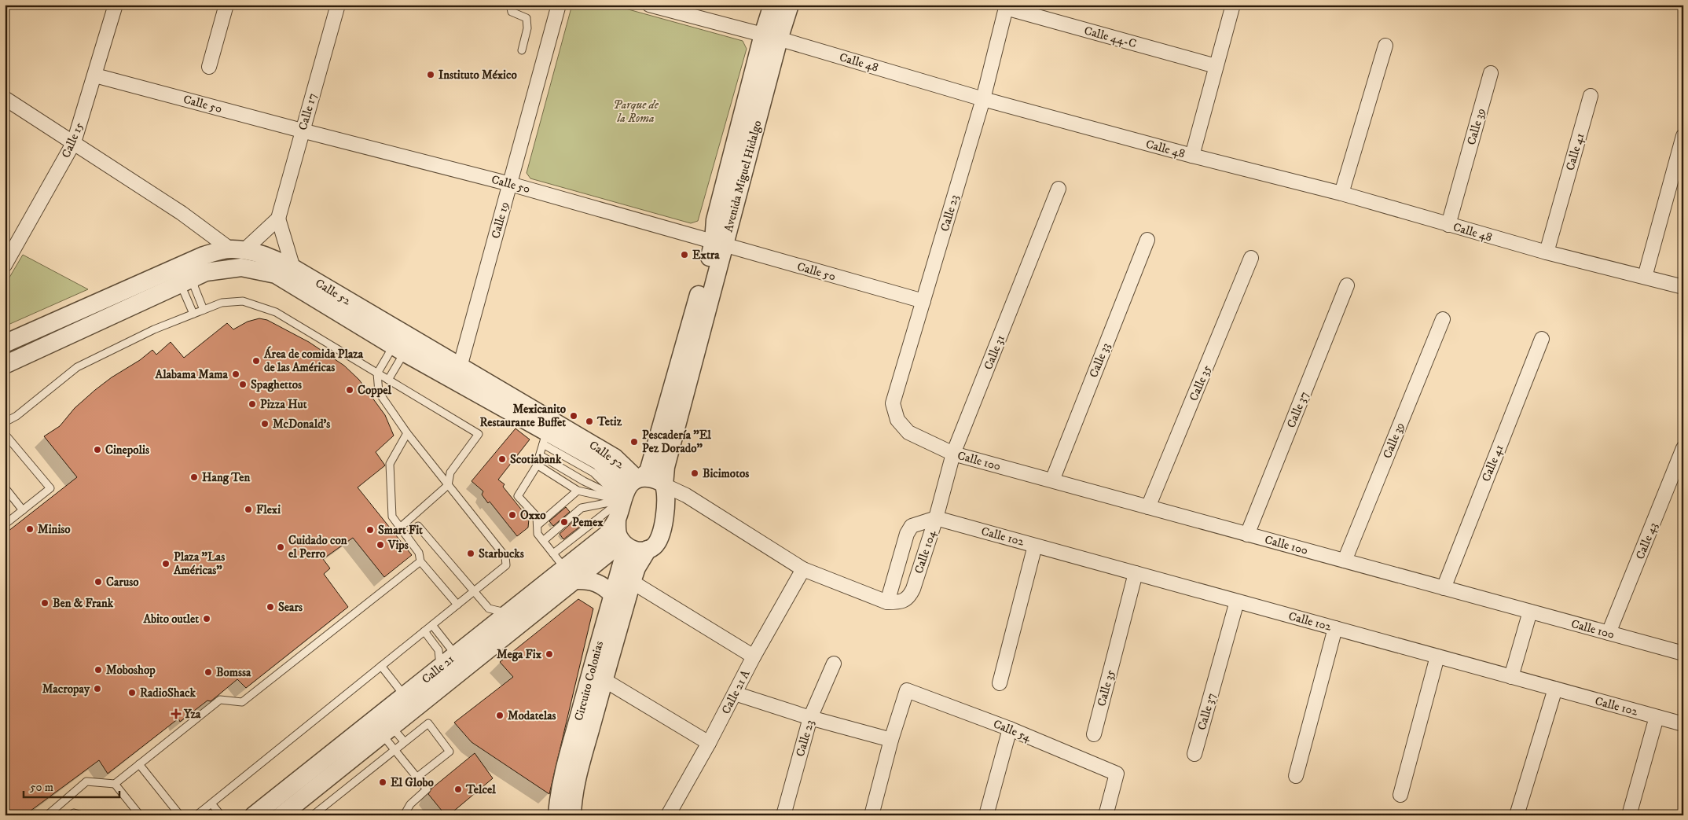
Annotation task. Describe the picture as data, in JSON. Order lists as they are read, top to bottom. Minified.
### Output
{"streets":{"street":["Calle 44-C","Calle 48","Calle 50","Calle 17","Calle 39","Calle 15","Calle 41","Avenida Miguel Hidalgo","Calle 23","Calle 19","Calle 52","Calle 31","Calle 33","Calle 35","Calle 37","Calle 100","Calle 102","Calle 43","Calle 104","Calle 21","Circuito Colonias","Calle 21 A","Calle 54"]},"crossings":[["Calle 44-C","Calle 23"],["Calle 48","Calle 39"],["Calle 48","Calle 41"],["Calle 48","Avenida Miguel Hidalgo"],["Calle 48","Calle 23"],["Calle 50","Calle 17"],["Calle 50","Calle 15"],["Calle 50","Avenida Miguel Hidalgo"],["Calle 50","Calle 23"],["Calle 50","Calle 19"],["Calle 39","Calle 100"],["Calle 41","Calle 100"],["Avenida Miguel Hidalgo","Calle 52"],["Avenida Miguel Hidalgo","Calle 21"],["Avenida Miguel Hidalgo","Circuito Colonias"],["Calle 23","Calle 100"],["Calle 19","Calle 52"],["Calle 52","Calle 21"],["Calle 52","Circuito Colonias"],["Calle 31","Calle 100"],["Calle 31","Calle 102"],["Calle 31","Calle 104"],["Calle 33","Calle 100"],["Calle 35","Calle 100"],["Calle 35","Calle 102"],["Calle 37","Calle 100"],["Calle 37","Calle 102"],["Calle 100","Calle 43"],["Calle 102","Calle 104"],["Calle 21","Circuito Colonias"]],"parks":["Parque de la Roma"],"places":{"other":["Instituto México","Extra","Área de comida Plaza de las Américas","Alabama Mama","Spaghettos","Coppel","Pizza Hut","Mexicanito Restaurante Buffet","Tetiz","McDonald's","Pescadería \"El Pez Dorado\"","Cinepolis","Scotiabank","Bicimotos","Hang Ten","Flexi","Oxxo","Pemex","Miniso","Smart Fit","Vips","Cuidado con el Perro","Starbucks","Plaza \"Las Américas\"","Caruso","Ben & Frank","Sears","Abito outlet","Mega Fix","Moboshop","Bomssa","Macropay","RadioShack","Modatelas","El Globo","Telcel"],"health":["Yza"]},"scale_bar":"50 m"}
